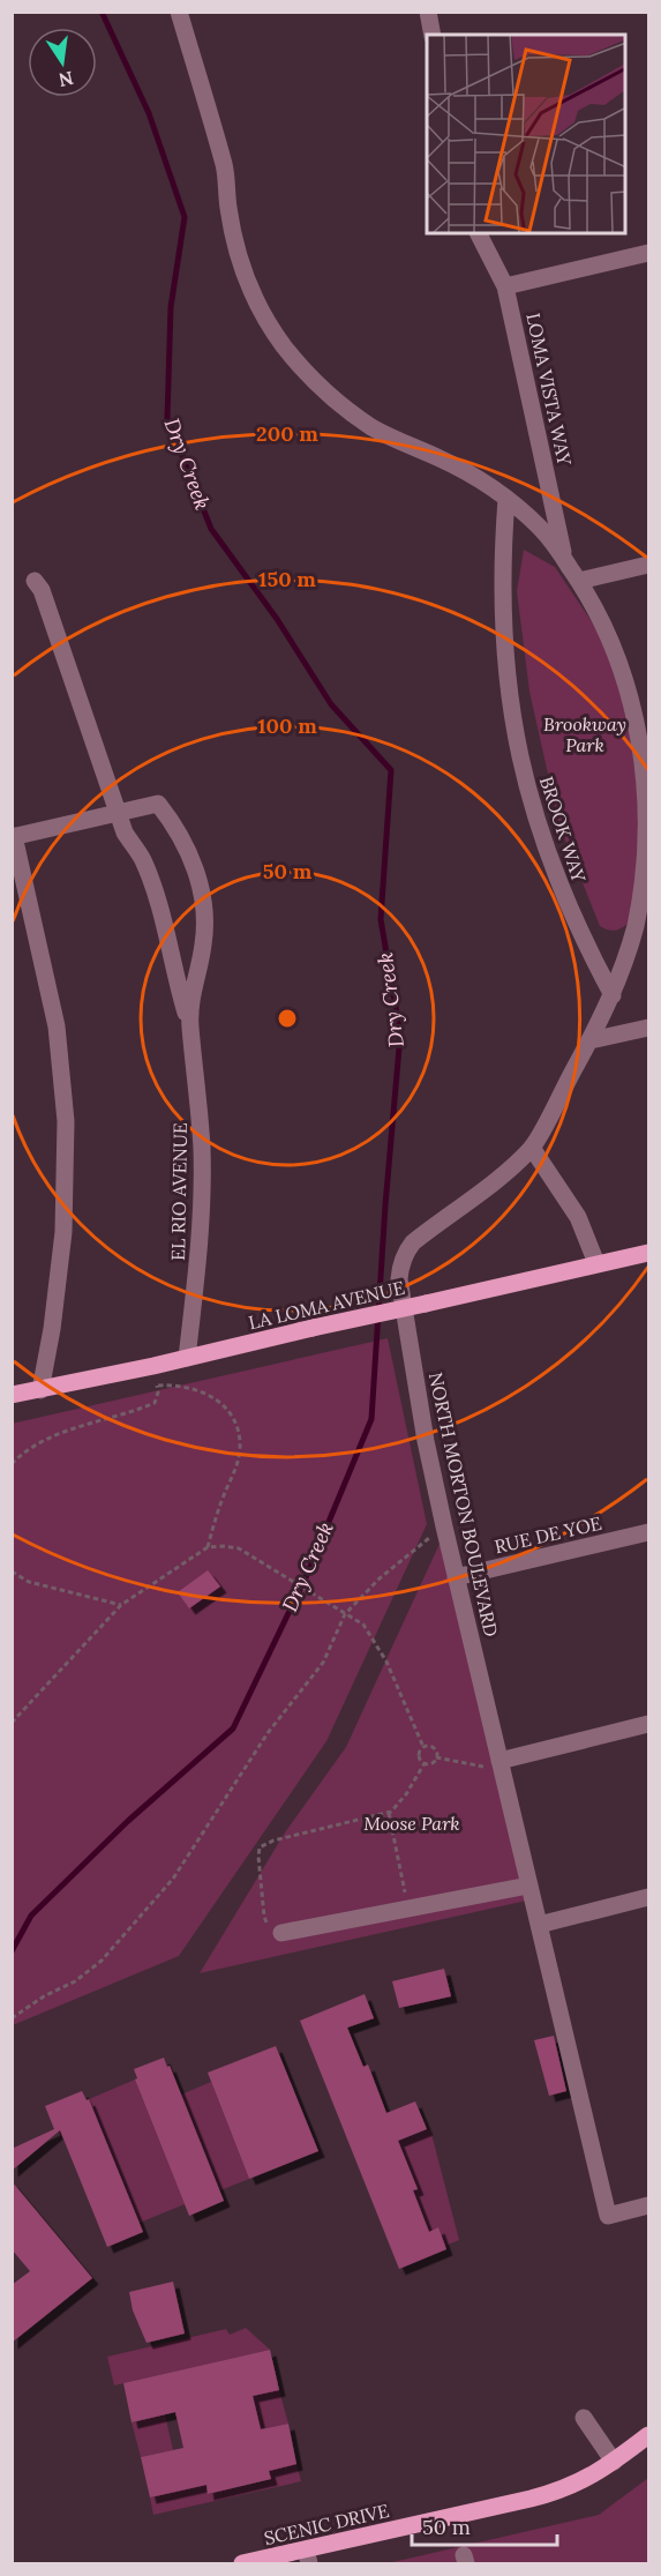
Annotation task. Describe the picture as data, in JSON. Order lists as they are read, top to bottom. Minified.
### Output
{"streets":{"main road":["LA LOMA AVENUE","SCENIC DRIVE"],"street":["LOMA VISTA WAY","BROOK WAY","EL RIO AVENUE","NORTH MORTON BOULEVARD","RUE DE YOE"]},"crossings":[["LOMA VISTA WAY","NORTH MORTON BOULEVARD"],["BROOK WAY","NORTH MORTON BOULEVARD"],["EL RIO AVENUE","LA LOMA AVENUE"],["NORTH MORTON BOULEVARD","RUE DE YOE"]],"water":["Dry Creek"],"parks":["Brookway Park","Moose Park"],"scale_bar":"50 m","north":"bottom","rings":["200 m","150 m","100 m","50 m"]}
